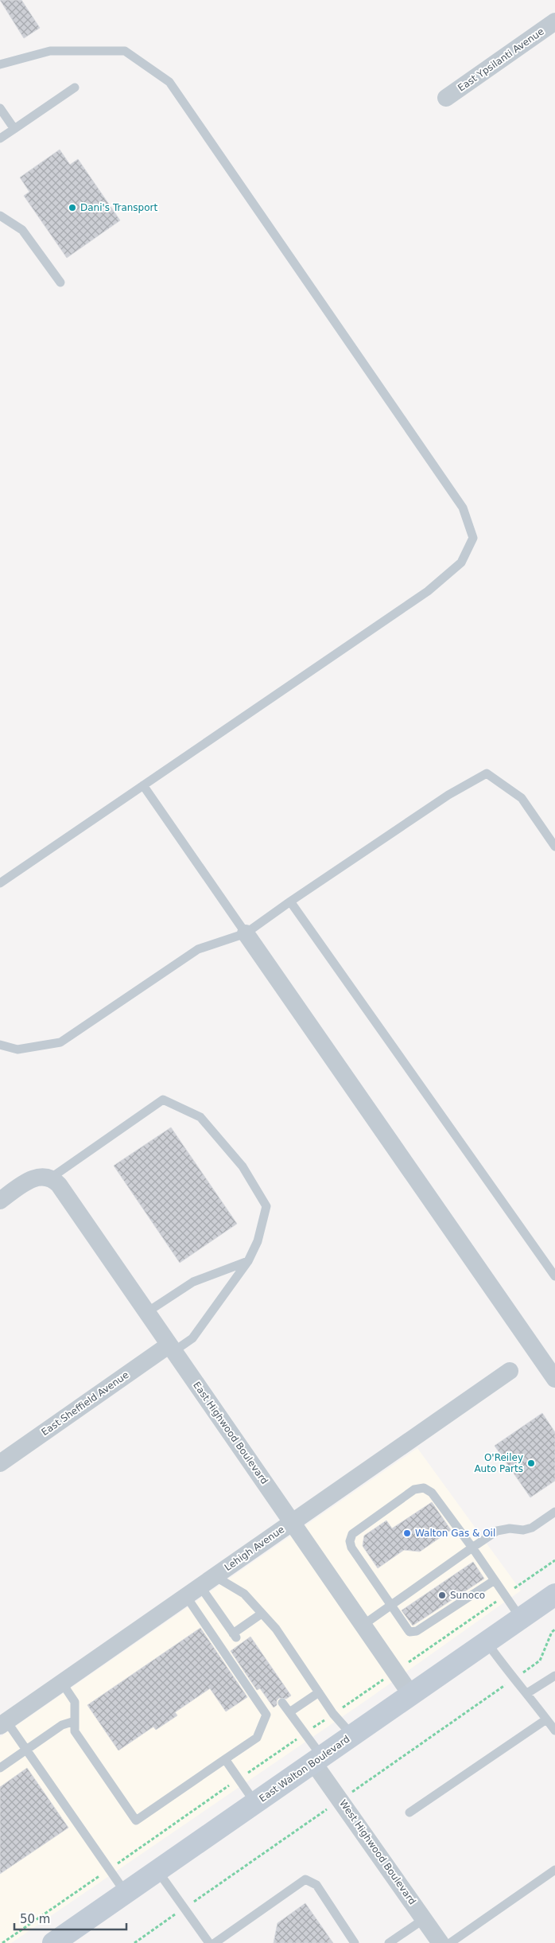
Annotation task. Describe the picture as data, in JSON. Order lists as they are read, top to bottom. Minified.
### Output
{"streets":{"main road":["East Walton Boulevard"],"street":["East Ypsilanti Avenue","East Sheffield Avenue","East Highwood Boulevard","Lehigh Avenue","West Highwood Boulevard"]},"crossings":[["East Sheffield Avenue","East Highwood Boulevard"],["East Highwood Boulevard","Lehigh Avenue"],["East Highwood Boulevard","East Walton Boulevard"],["East Walton Boulevard","West Highwood Boulevard"]],"places":["Dani's Transport","O'Reiley Auto Parts","Walton Gas & Oil","Sunoco"],"scale_bar":"50 m"}
